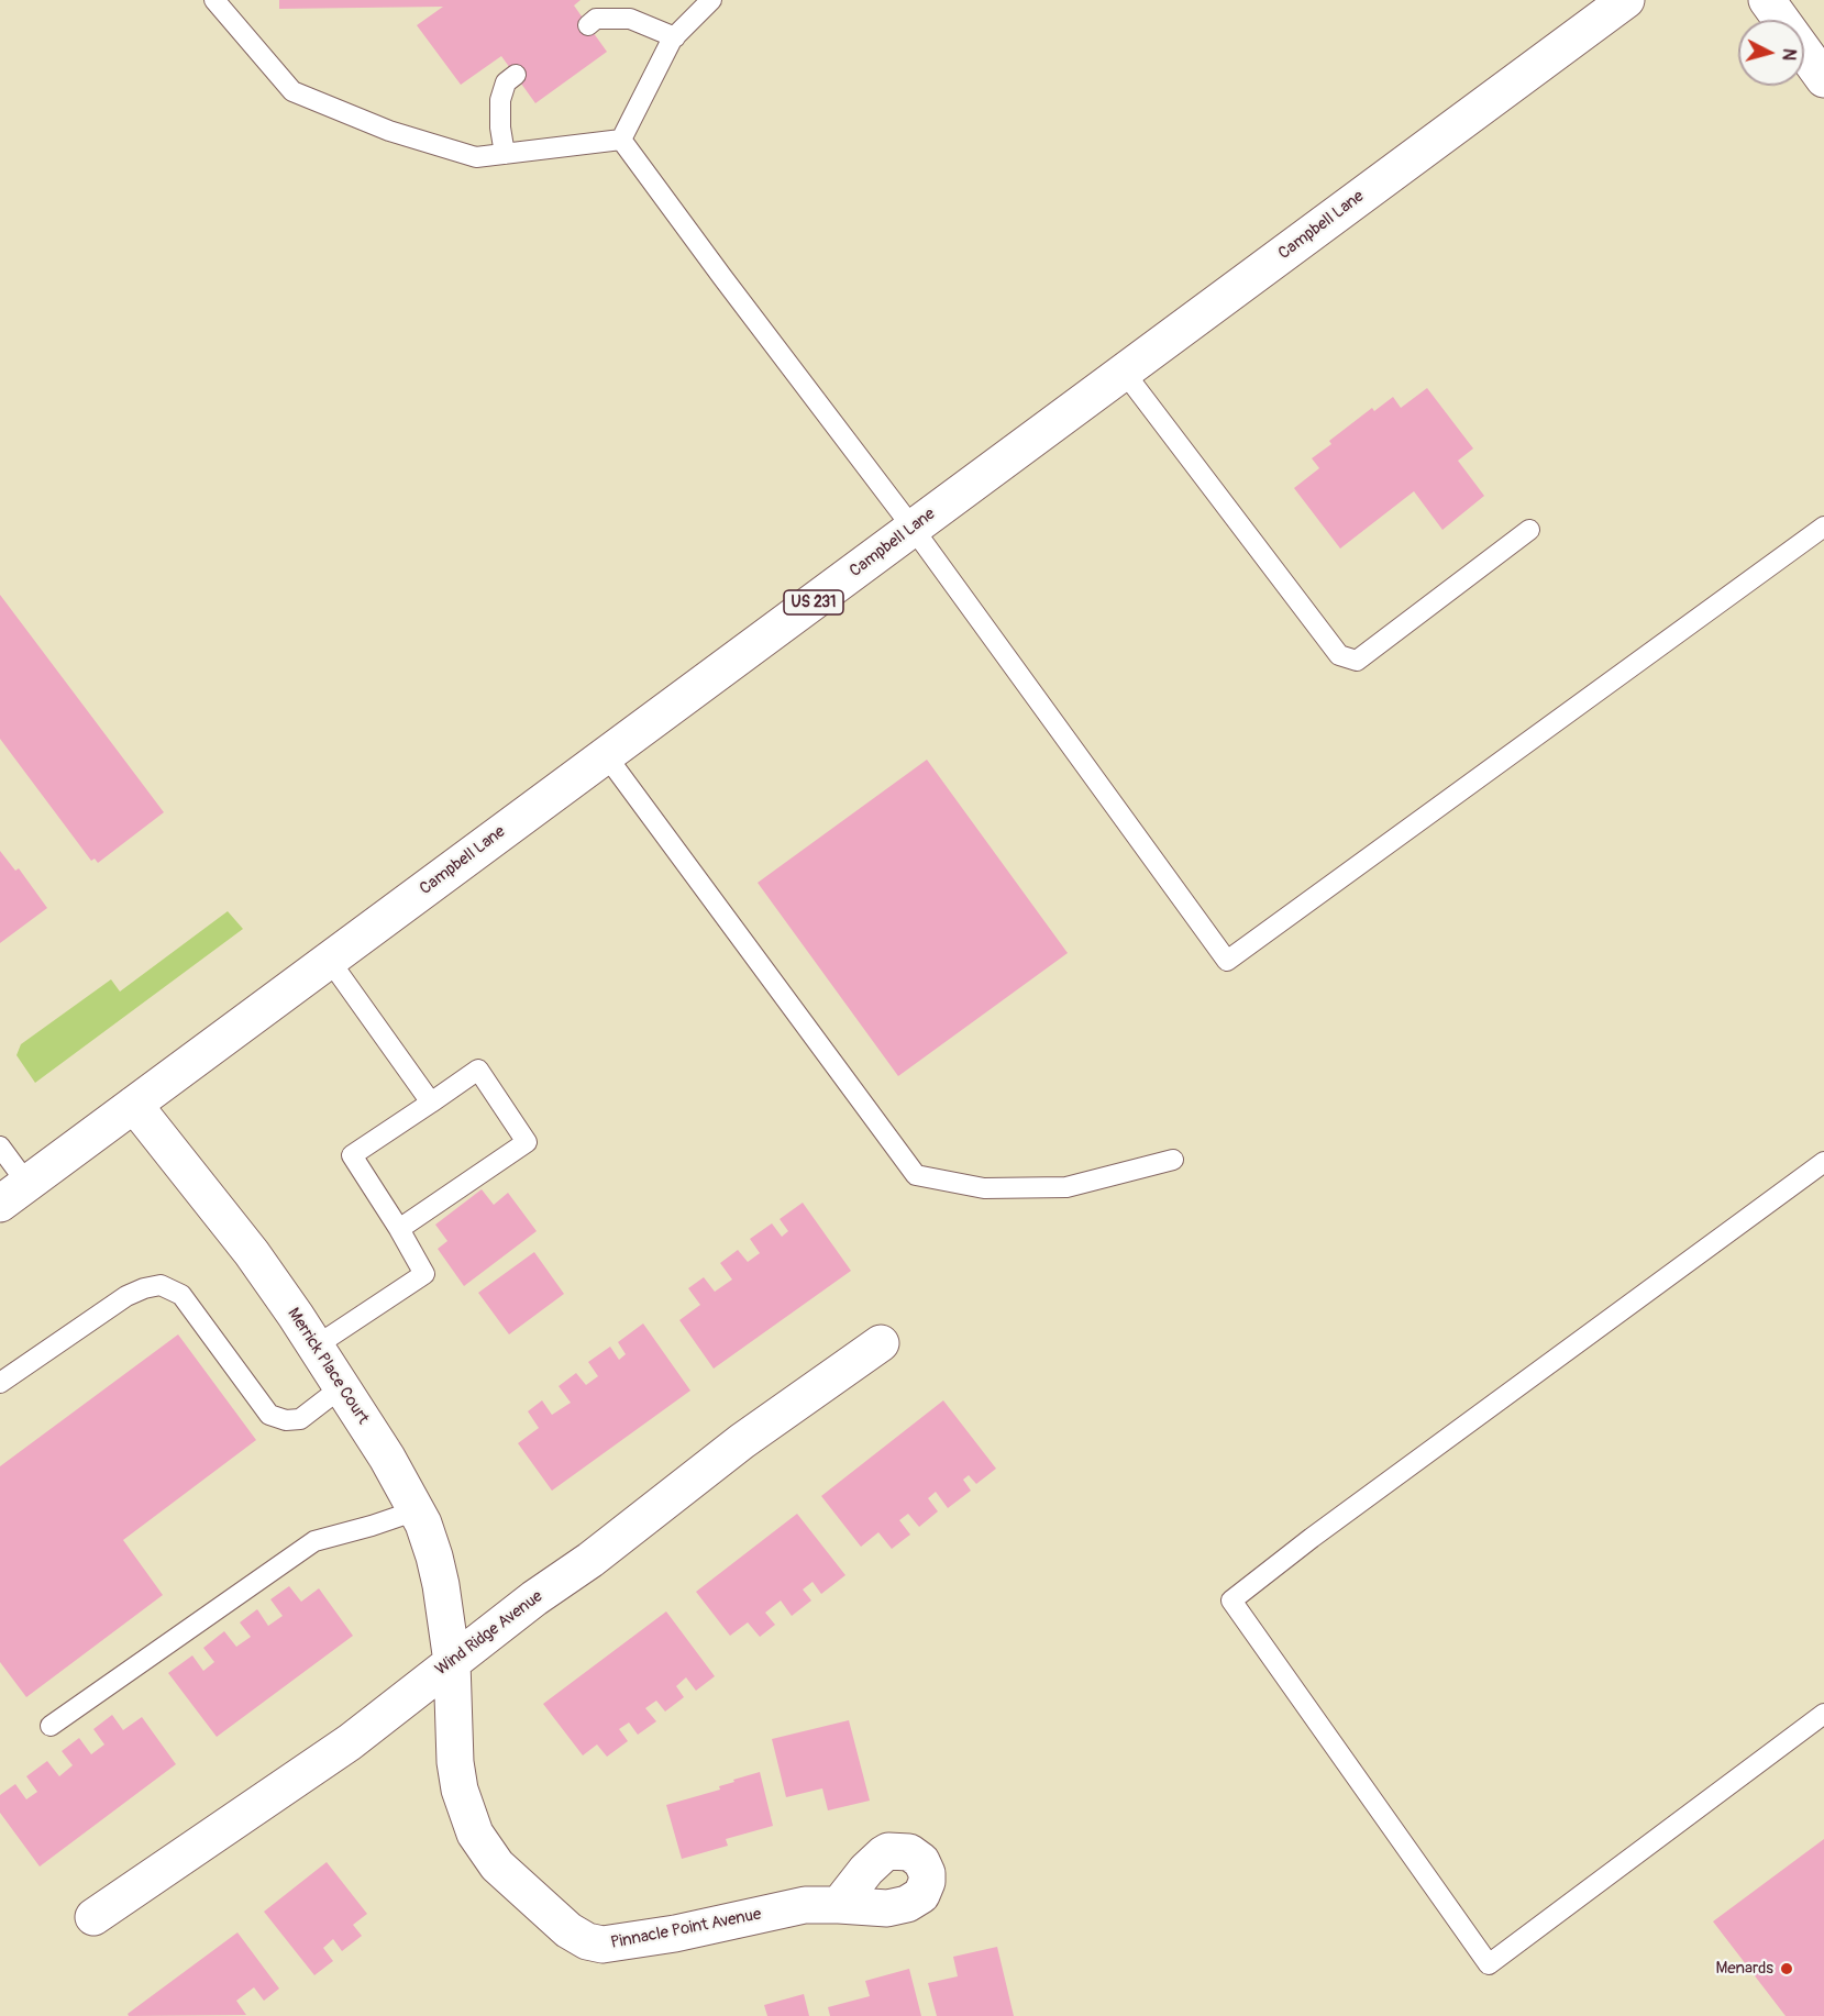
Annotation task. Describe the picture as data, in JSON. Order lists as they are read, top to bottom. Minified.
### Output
{"streets":{"street":["Campbell Lane","US 231","Merrick Place Court","Wind Ridge Avenue","Pinnacle Point Avenue"]},"crossings":[["Campbell Lane","Merrick Place Court"],["Merrick Place Court","Wind Ridge Avenue"],["Merrick Place Court","Pinnacle Point Avenue"],["Wind Ridge Avenue","Pinnacle Point Avenue"]],"places":["Menards"],"north":"right"}
